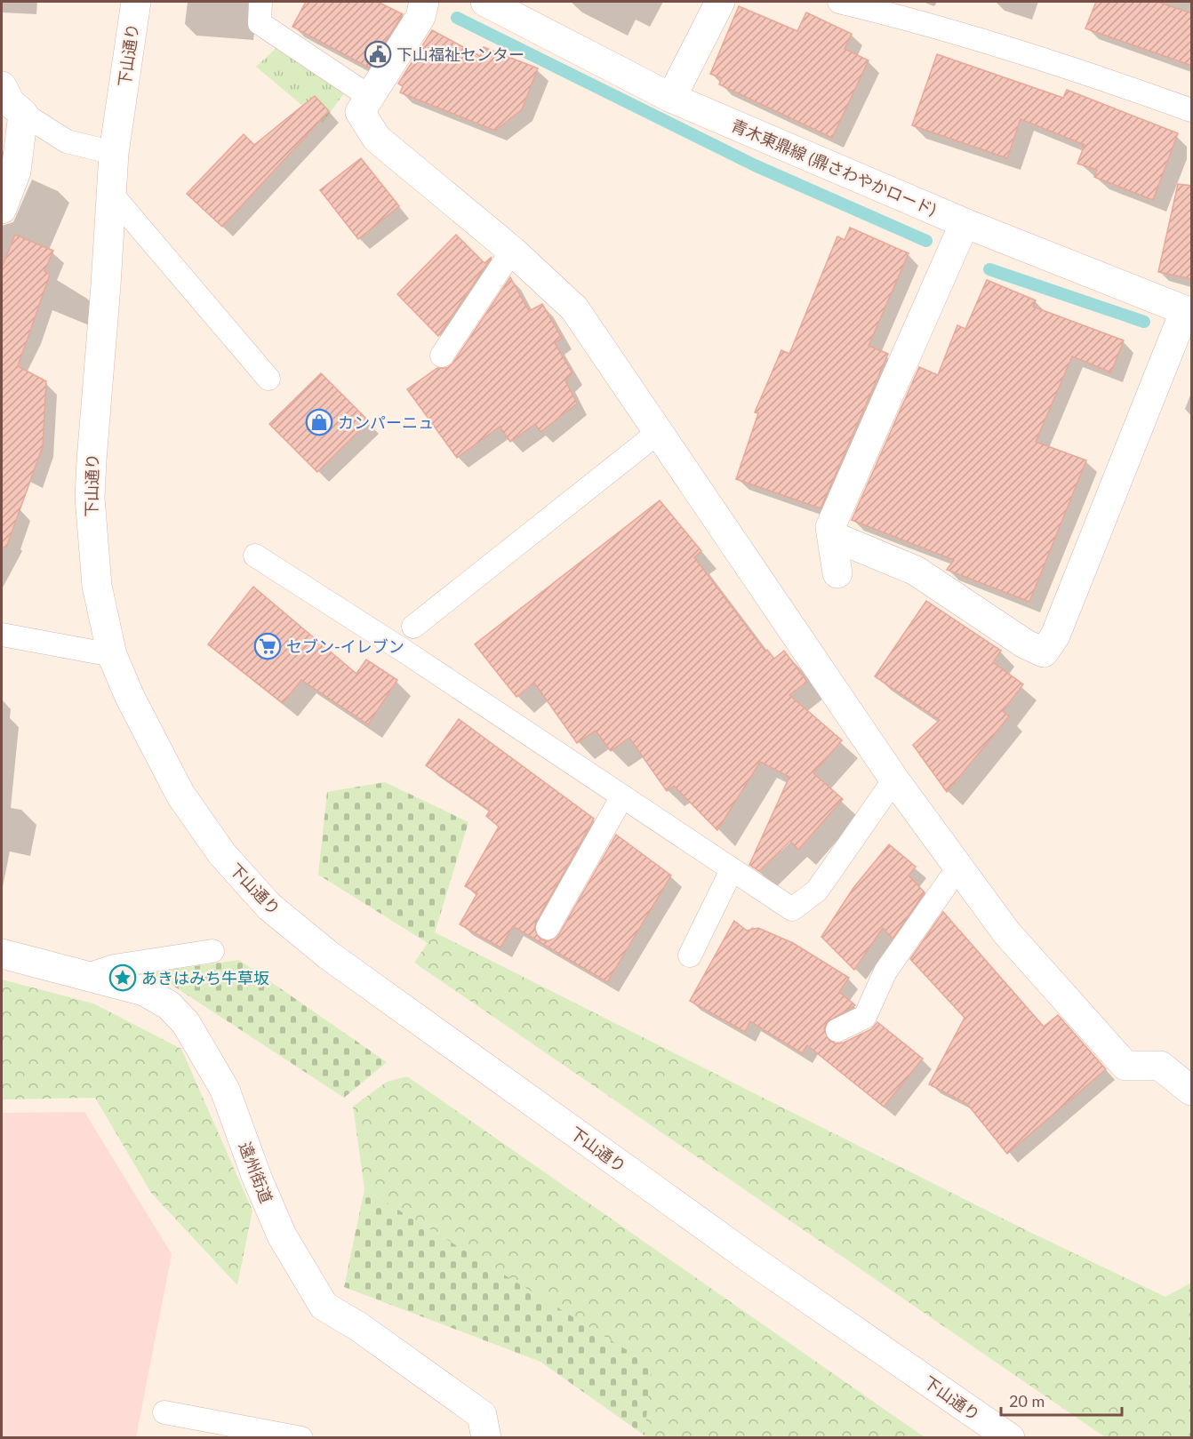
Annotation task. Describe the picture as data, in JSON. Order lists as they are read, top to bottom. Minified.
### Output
{"streets":{"street":["下山通り","青木東鼎線 (鼎さわやかロード)","遠州街道"]},"places":{"public building":["下山福祉センター"],"shop":["カンパーニュ"],"supermarket":["セブン-イレブン"],"place":["あきはみち牛草坂"]},"scale_bar":"20 m"}
